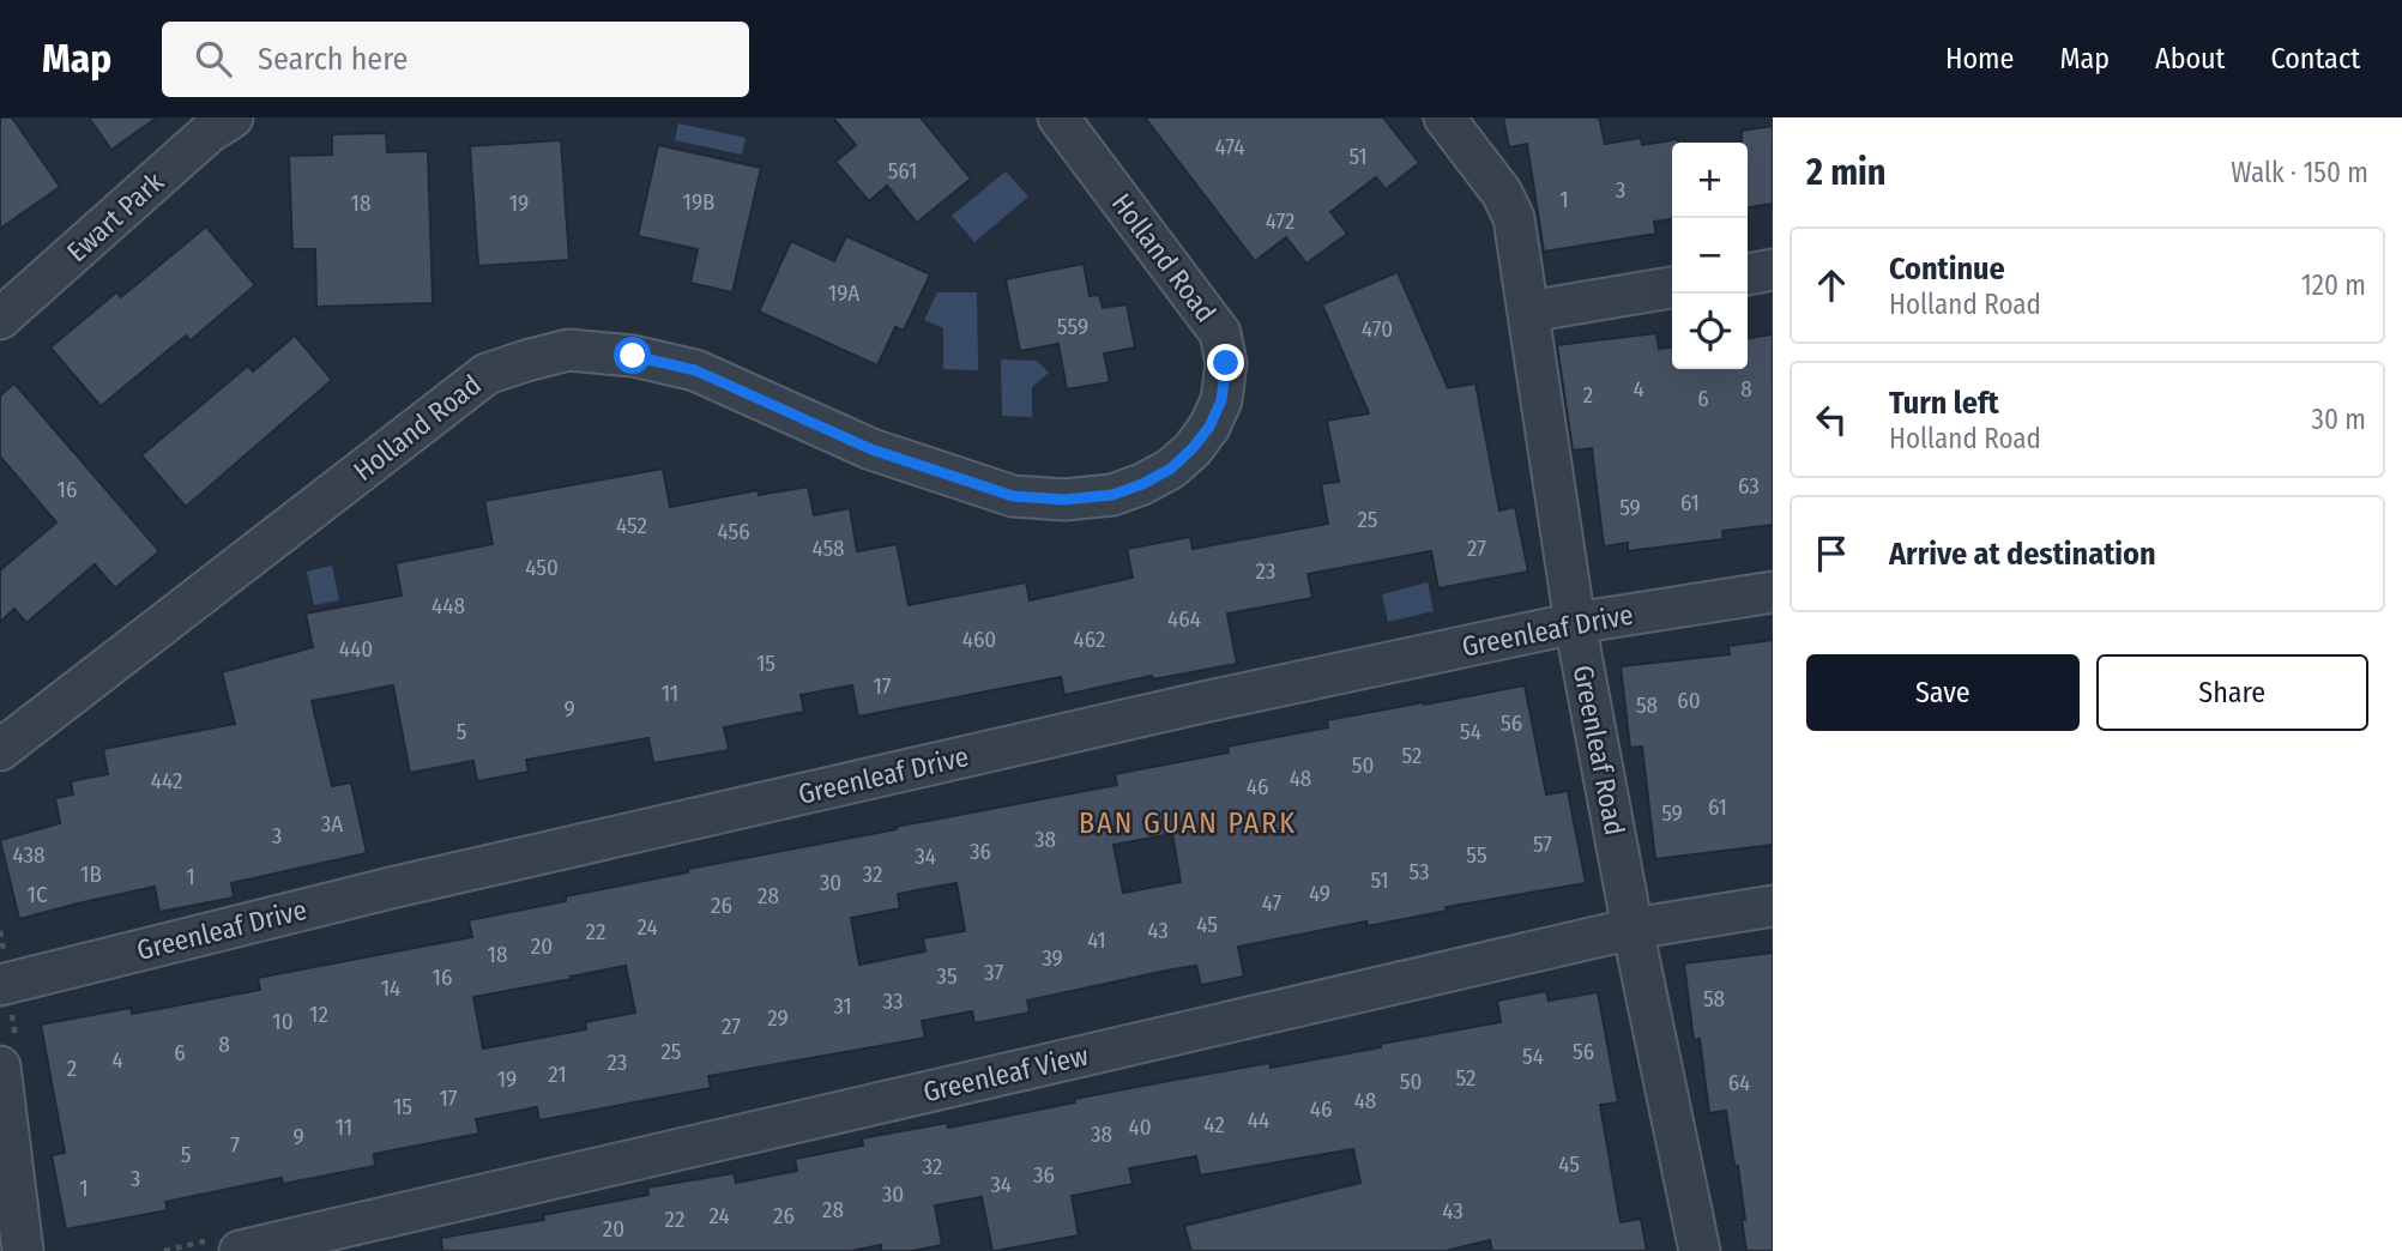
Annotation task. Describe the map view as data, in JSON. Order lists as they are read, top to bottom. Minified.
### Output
{"streets":{"street":["Ewart Park","Holland Road","Greenleaf Drive","Greenleaf Road","Greenleaf View"]},"crossings":[["Greenleaf Drive","Greenleaf Road"],["Greenleaf Road","Greenleaf View"]],"districts":["BAN GUAN PARK"],"house_numbers":["474","51","561","3","1","19B","18","19","472","19A","559","470","4","8","2","6","63","16","61","59","25","452","456","458","27","450","23","448","464","460","462","440","15","17","11","60","58","9","56","5","54","52","50","48","442","46","61","59","3A","3","38","57","36","438","55","34","53","1B","32","1","51","30","49","1C","28","47","26","45","24","43","22","41","20","18","39","37","35","16","14","58","33","31","12","29","10","27","8","25","56","6","54","4","23","2","21","52","19","50","64","17","48","15","46","44","42","11","40","38","9","7","5","45","32","36","3","34","1","30","28","43","24","26","22","20"],"page":{"header":"Map","search":"Search here","nav":["Home","Map","About","Contact"],"heading":["2 min","Walk · 150 m"],"map_buttons":["+","−"],"list":[["Continue","Holland Road","120 m"],["Turn left","Holland Road","30 m"],"Arrive at destination"],"buttons":["Save","Share"]}}
